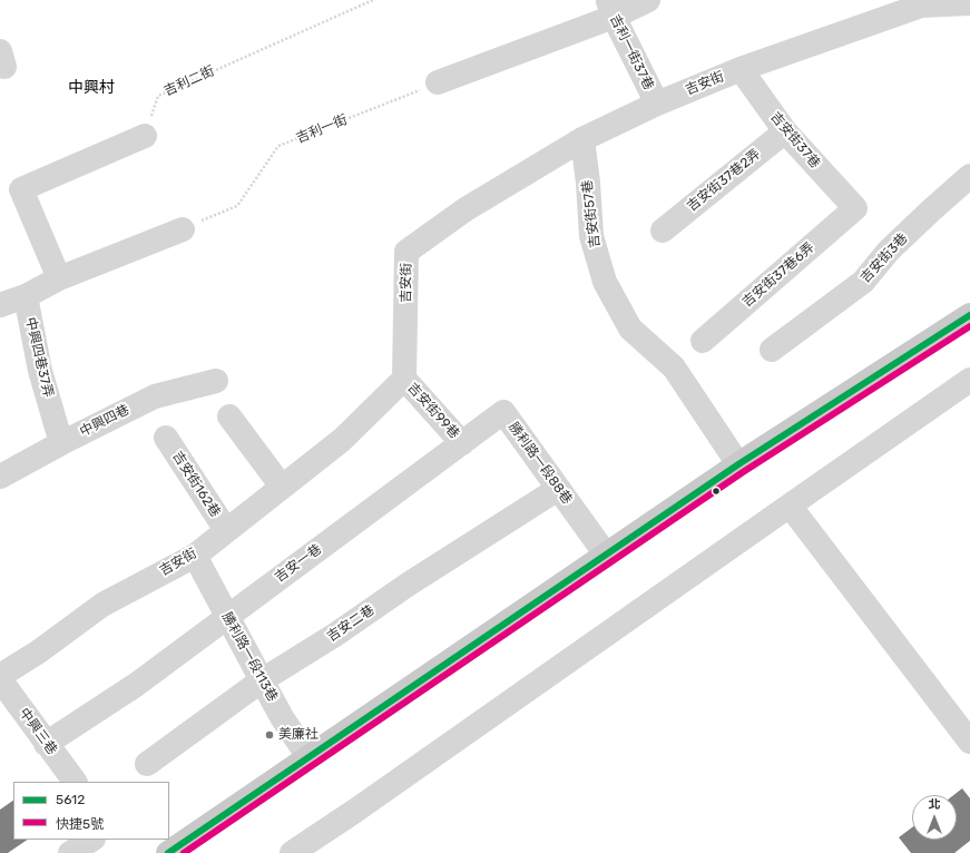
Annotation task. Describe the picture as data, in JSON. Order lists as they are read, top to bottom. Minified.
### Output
{"streets":{"street":["吉利一街37巷","吉安街","吉安街37巷","吉安街37巷2弄","吉安街57巷","吉安街3巷","吉安街37巷6弄","中興四巷37弄","吉安街99巷","中興四巷","勝利路一段88巷","吉安街162巷","吉安一巷","吉安二巷","勝利路一段113巷","中興三巷"],"path":["吉利二街","吉利一街"]},"crossings":[["吉利一街37巷","吉安街"],["吉安街","吉安街37巷"],["吉安街","吉安街57巷"],["吉安街","吉安街99巷"],["吉安街","吉安街162巷"],["吉安街","勝利路一段113巷"],["吉安街","中興三巷"],["吉安街37巷","吉安街37巷2弄"],["吉安街37巷","吉安街37巷6弄"],["中興四巷37弄","中興四巷"],["吉安街99巷","勝利路一段88巷"],["吉安街99巷","吉安一巷"],["勝利路一段88巷","吉安一巷"],["勝利路一段88巷","吉安二巷"],["吉安一巷","勝利路一段113巷"],["吉安一巷","中興三巷"],["吉安二巷","勝利路一段113巷"]],"districts":["中興村"],"places":["美廉社"],"lines":["transit line 5612","transit line 快捷5號"],"legend":["5612","快捷5號"],"north":"top"}
